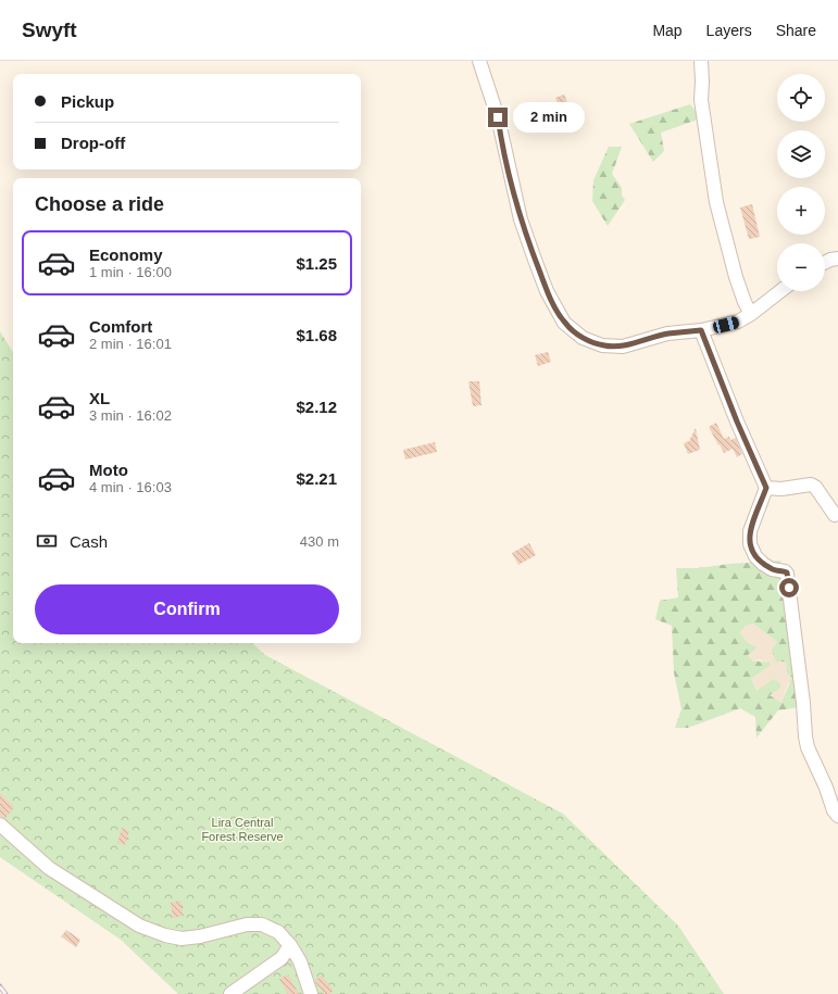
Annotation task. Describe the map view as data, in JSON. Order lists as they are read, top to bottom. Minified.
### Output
{"parks":["Lira Central Forest Reserve"],"page":{"header":"Swyft","nav":["Map","Layers","Share"],"map_buttons":["+","−"],"banner":["Pickup","Drop-off"],"bubble":"2 min","heading":"Choose a ride","list":[{"name":"Economy","note":"1 min · 16:00","value":"$1.25"},{"name":"Comfort","note":"2 min · 16:01","value":"$1.68"},{"name":"XL","note":"3 min · 16:02","value":"$2.12"},{"name":"Moto","note":"4 min · 16:03","value":"$2.21"}],"pay":["Cash","430 m"],"buttons":"Confirm"}}
